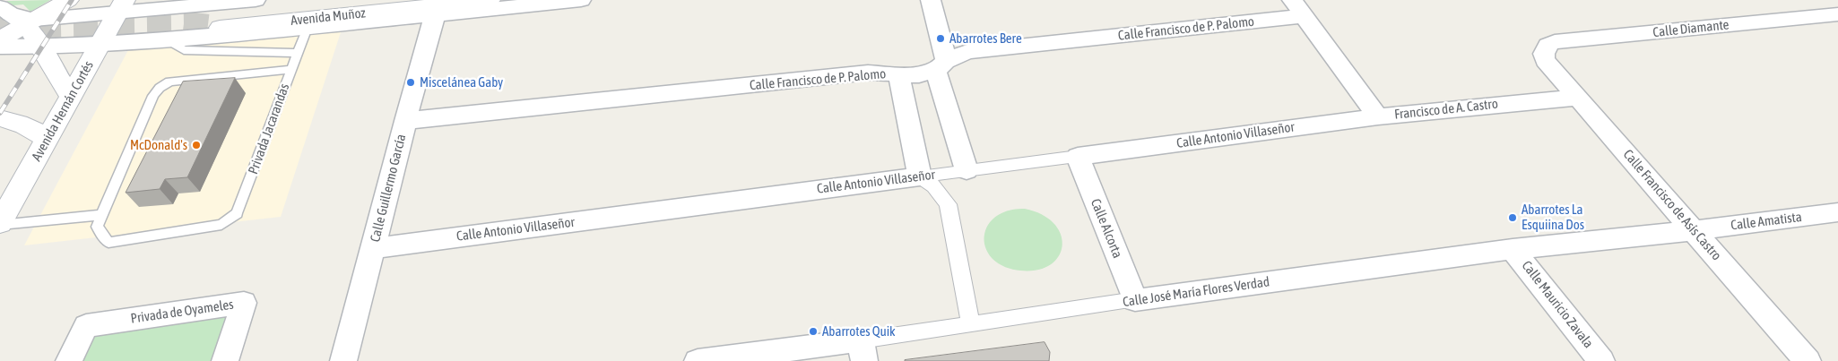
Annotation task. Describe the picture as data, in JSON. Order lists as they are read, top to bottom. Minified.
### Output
{"streets":{"main road":["Avenida Muñoz","Avenida Hernán Cortés"],"street":["Calle Francisco de P. Palomo","Calle Diamante","Francisco de A. Castro","Calle Antonio Villaseñor","Calle Guillermo García","Calle Francisco de Asís Castro","Calle Amatista","Calle Alcorta","Calle José María Flores Verdad","Calle Mauricio Zavala","Privada de Oyameles"],"lane":["Privada Jacarandas"]},"crossings":[["Calle Francisco de P. Palomo","Francisco de A. Castro"],["Calle Francisco de P. Palomo","Calle Guillermo García"],["Calle Diamante","Calle Francisco de Asís Castro"],["Francisco de A. Castro","Calle Antonio Villaseñor"],["Francisco de A. Castro","Calle Francisco de Asís Castro"],["Calle Antonio Villaseñor","Calle Guillermo García"],["Calle Antonio Villaseñor","Calle Alcorta"],["Calle Francisco de Asís Castro","Calle Amatista"],["Calle Francisco de Asís Castro","Calle José María Flores Verdad"],["Calle Amatista","Calle José María Flores Verdad"],["Calle Alcorta","Calle José María Flores Verdad"],["Calle José María Flores Verdad","Calle Mauricio Zavala"]],"places":["Abarrotes Bere","Miscelánea Gaby","McDonald's","Abarrotes La Esquiina Dos","Abarrotes Quik"]}
